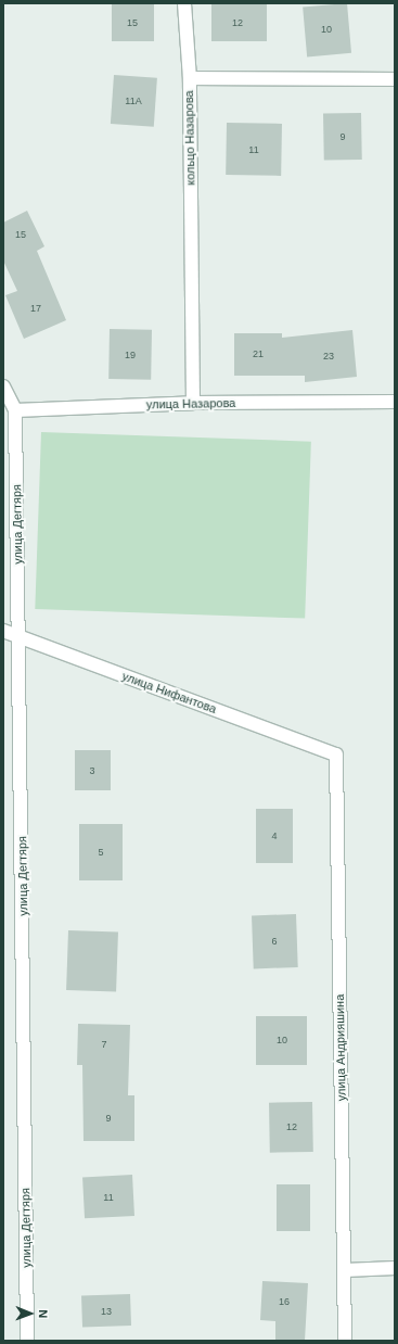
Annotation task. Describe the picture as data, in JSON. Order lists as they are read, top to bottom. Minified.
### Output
{"streets":{"street":["кольцо Назарова","улица Назарова","улица Дегтяря","улица Нифантова","улица Андрияшина"]},"crossings":[["кольцо Назарова","улица Назарова"],["улица Назарова","улица Дегтяря"],["улица Дегтяря","улица Нифантова"],["улица Нифантова","улица Андрияшина"]],"house_numbers":["15","12","10","11А","9","11","15","17","21","19","23","3","4","5","6","10","7","9","12","11","16","13"],"north":"right"}
